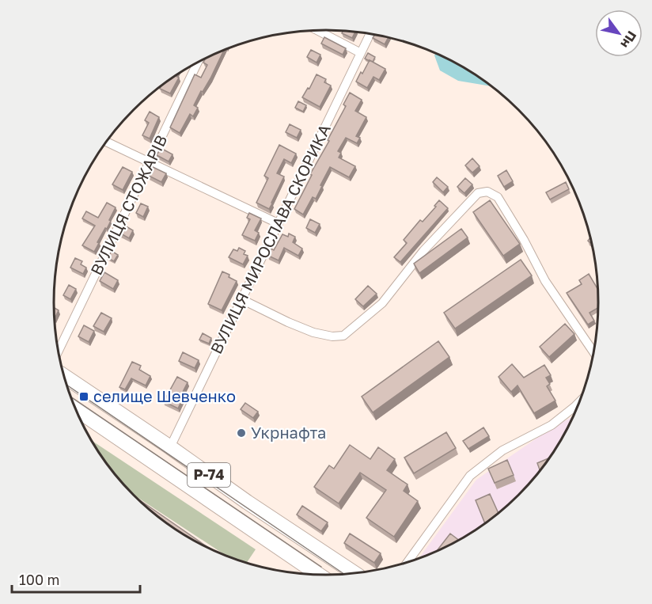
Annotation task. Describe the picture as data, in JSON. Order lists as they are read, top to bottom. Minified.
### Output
{"streets":{"main road":["Р-74"],"street":["ВУЛИЦЯ СТОЖАРІВ","ВУЛИЦЯ МИРОСЛАВА СКОРИКА"]},"crossings":[["ВУЛИЦЯ МИРОСЛАВА СКОРИКА","Р-74"]],"places":{"transit":["селище Шевченко"],"other":["Укрнафта"]},"scale_bar":"100 m","north":"bottom right"}
